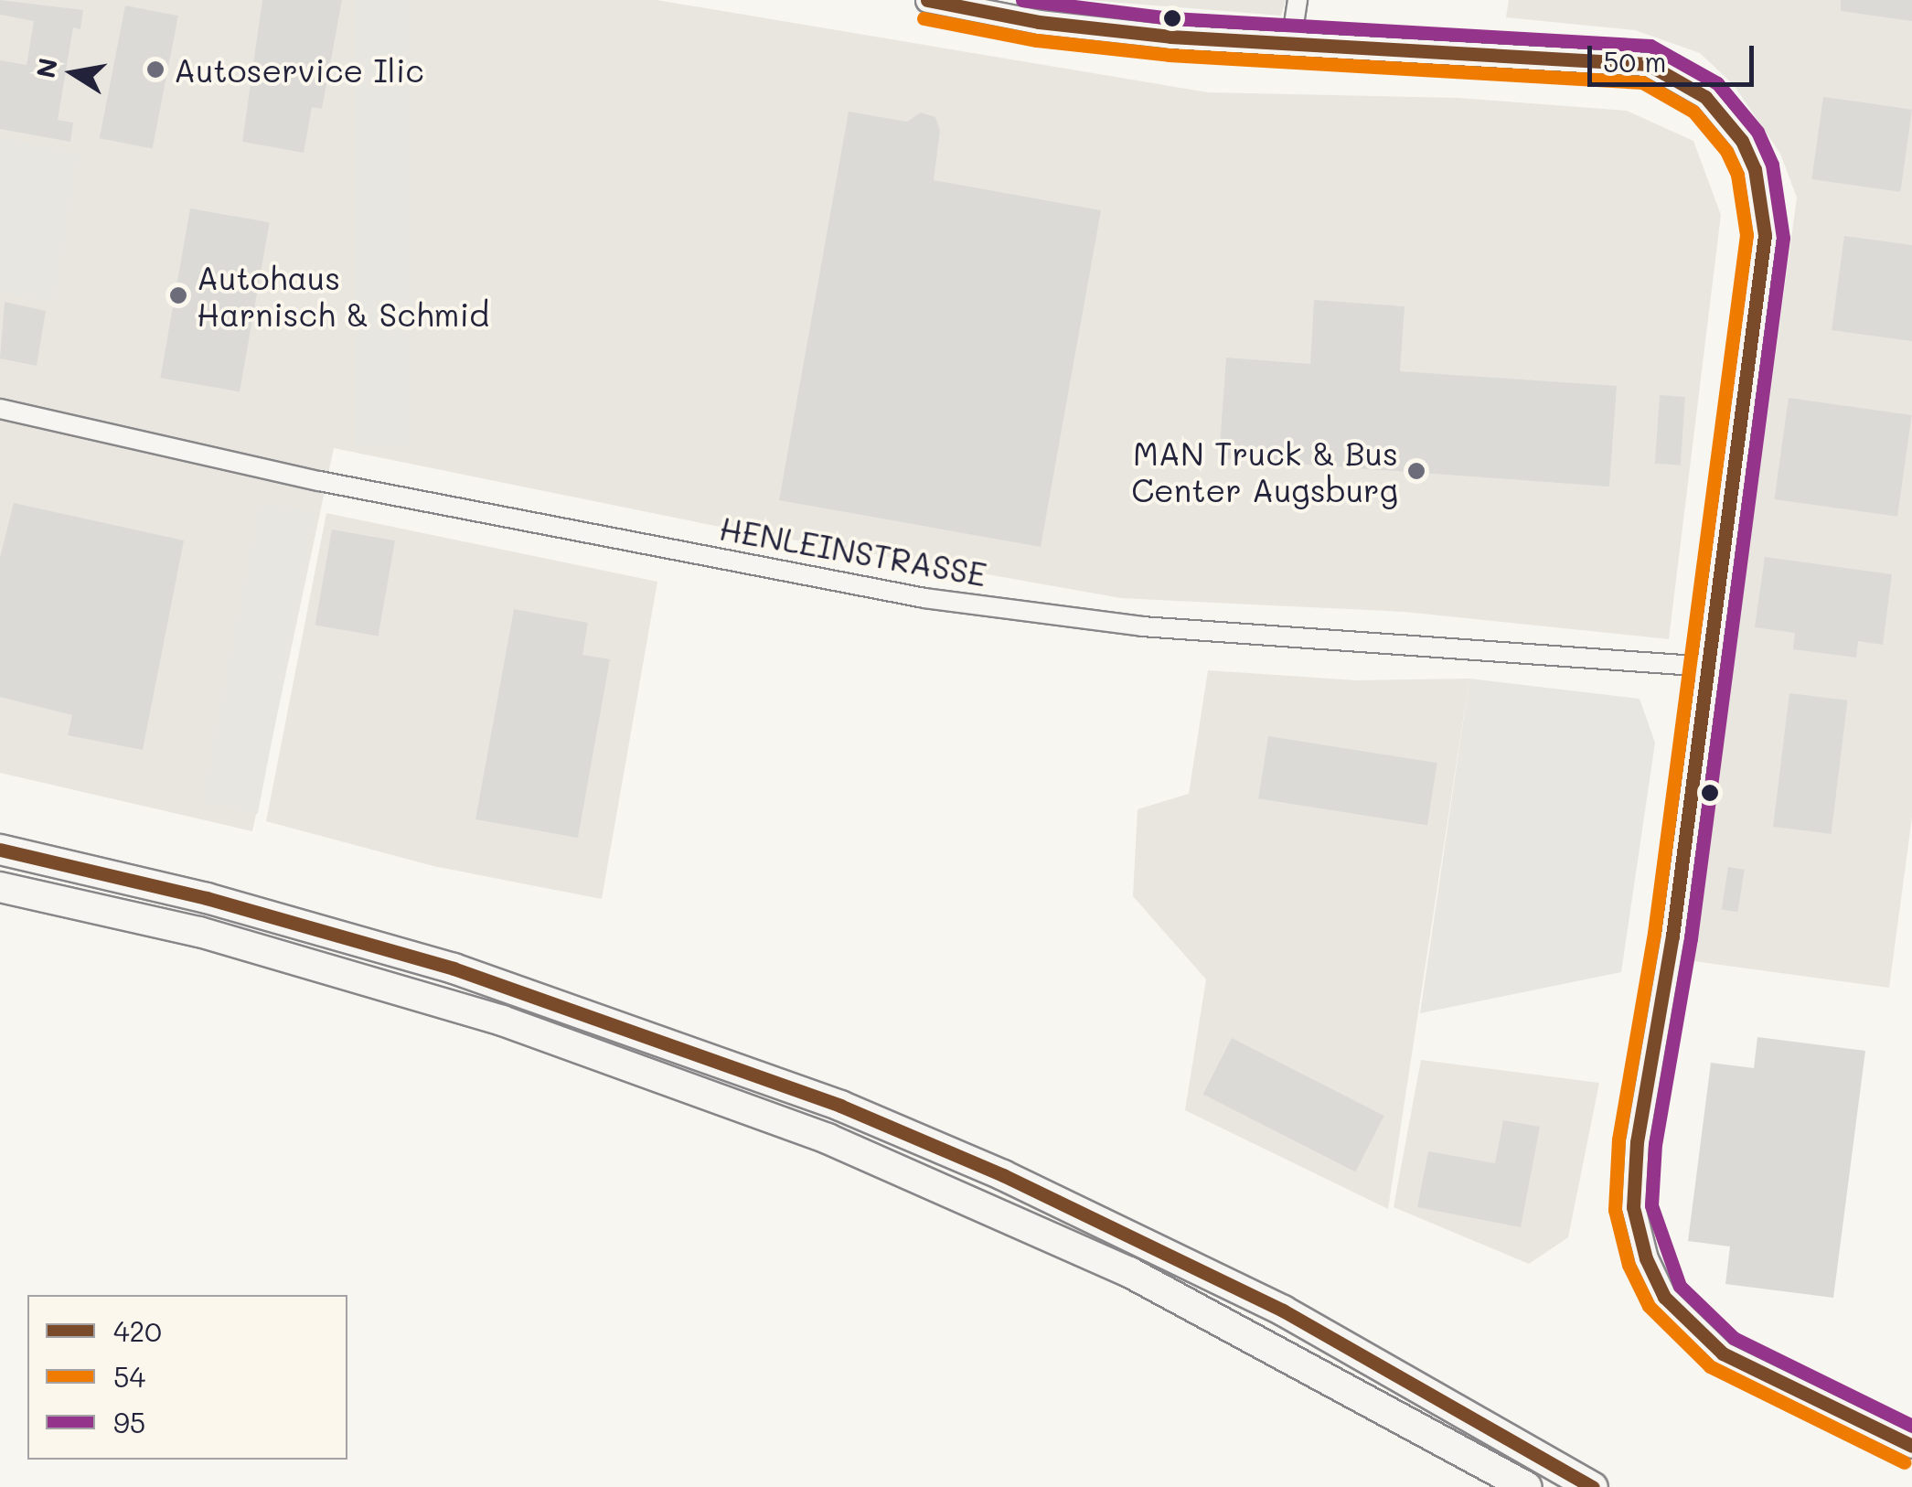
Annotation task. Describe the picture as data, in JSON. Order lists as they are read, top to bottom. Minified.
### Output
{"streets":{"street":["HENLEINSTRASSE"]},"places":["Autoservice Ilic","Autohaus Harnisch & Schmid","MAN Truck & Bus Center Augsburg"],"lines":["transit line 420","transit line 95","transit line 54"],"legend":["420","54","95"],"scale_bar":"50 m","north":"left"}
